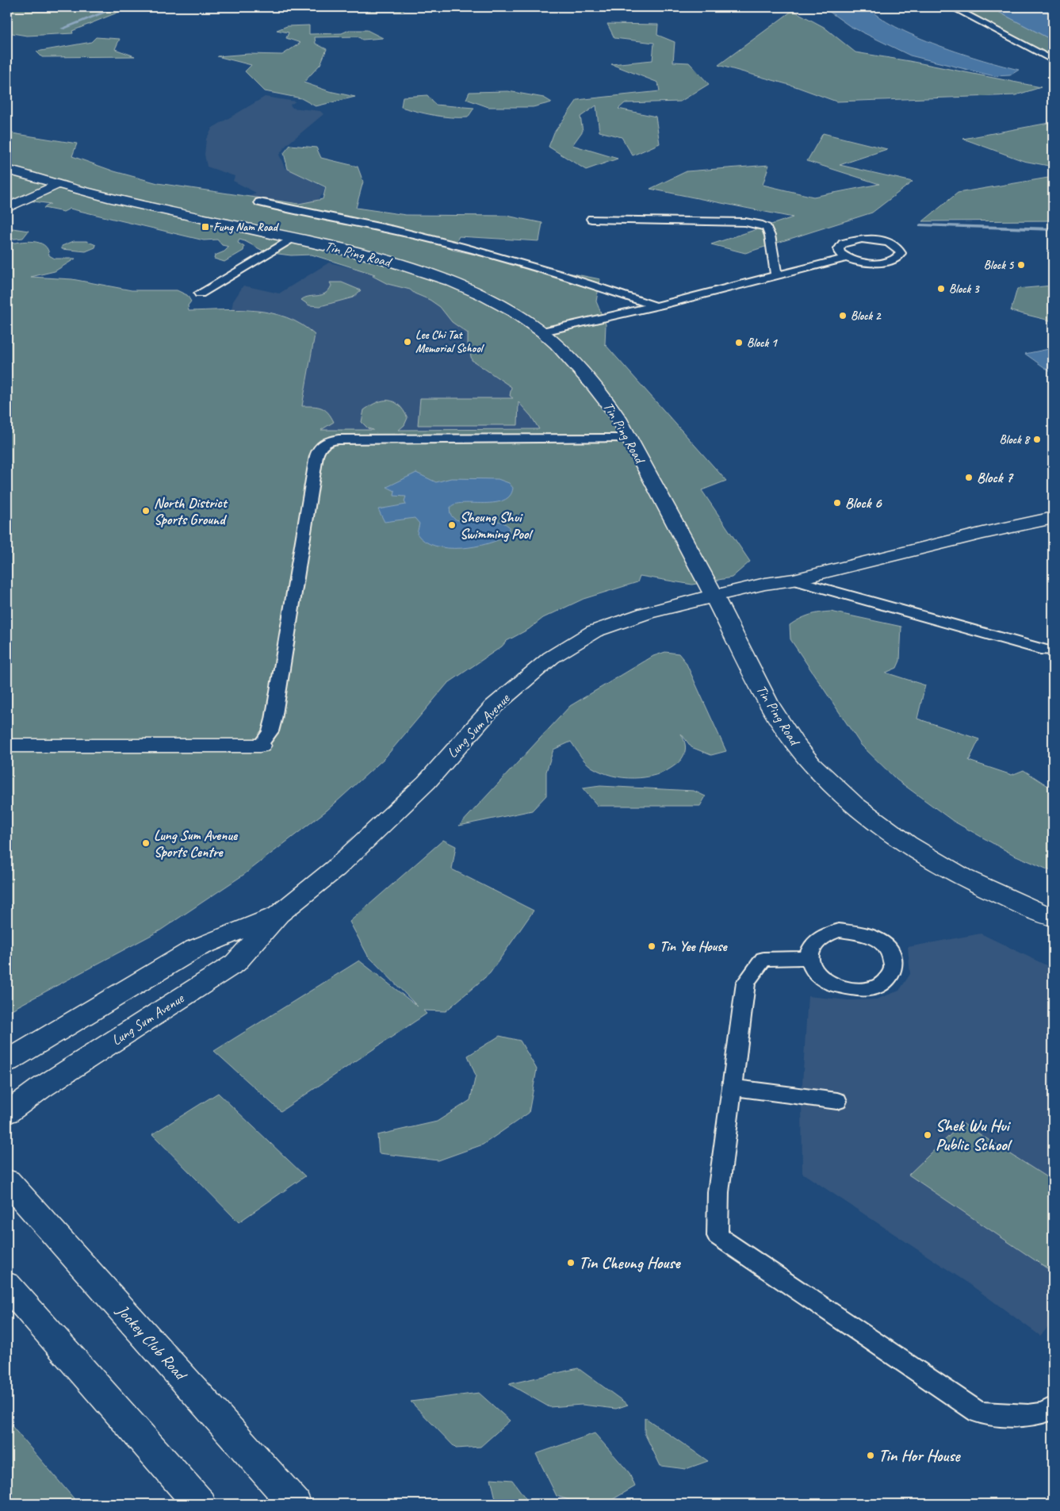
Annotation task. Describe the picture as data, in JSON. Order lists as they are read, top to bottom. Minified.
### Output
{"streets":{"street":["Tin Ping Road","Lung Sum Avenue","Jockey Club Road"]},"crossings":[["Tin Ping Road","Lung Sum Avenue"]],"places":{"transit":["Fung Nam Road"],"other":["Block 5","Block 3","Block 2","Lee Chi Tat Memorial School","Block 1","Block 8","Block 7","Block 6","North District Sports Ground","Sheung Shui Swimming Pool","Lung Sum Avenue Sports Centre","Tin Yee House","Shek Wu Hui Public School","Tin Cheung House","Tin Hor House"]}}
